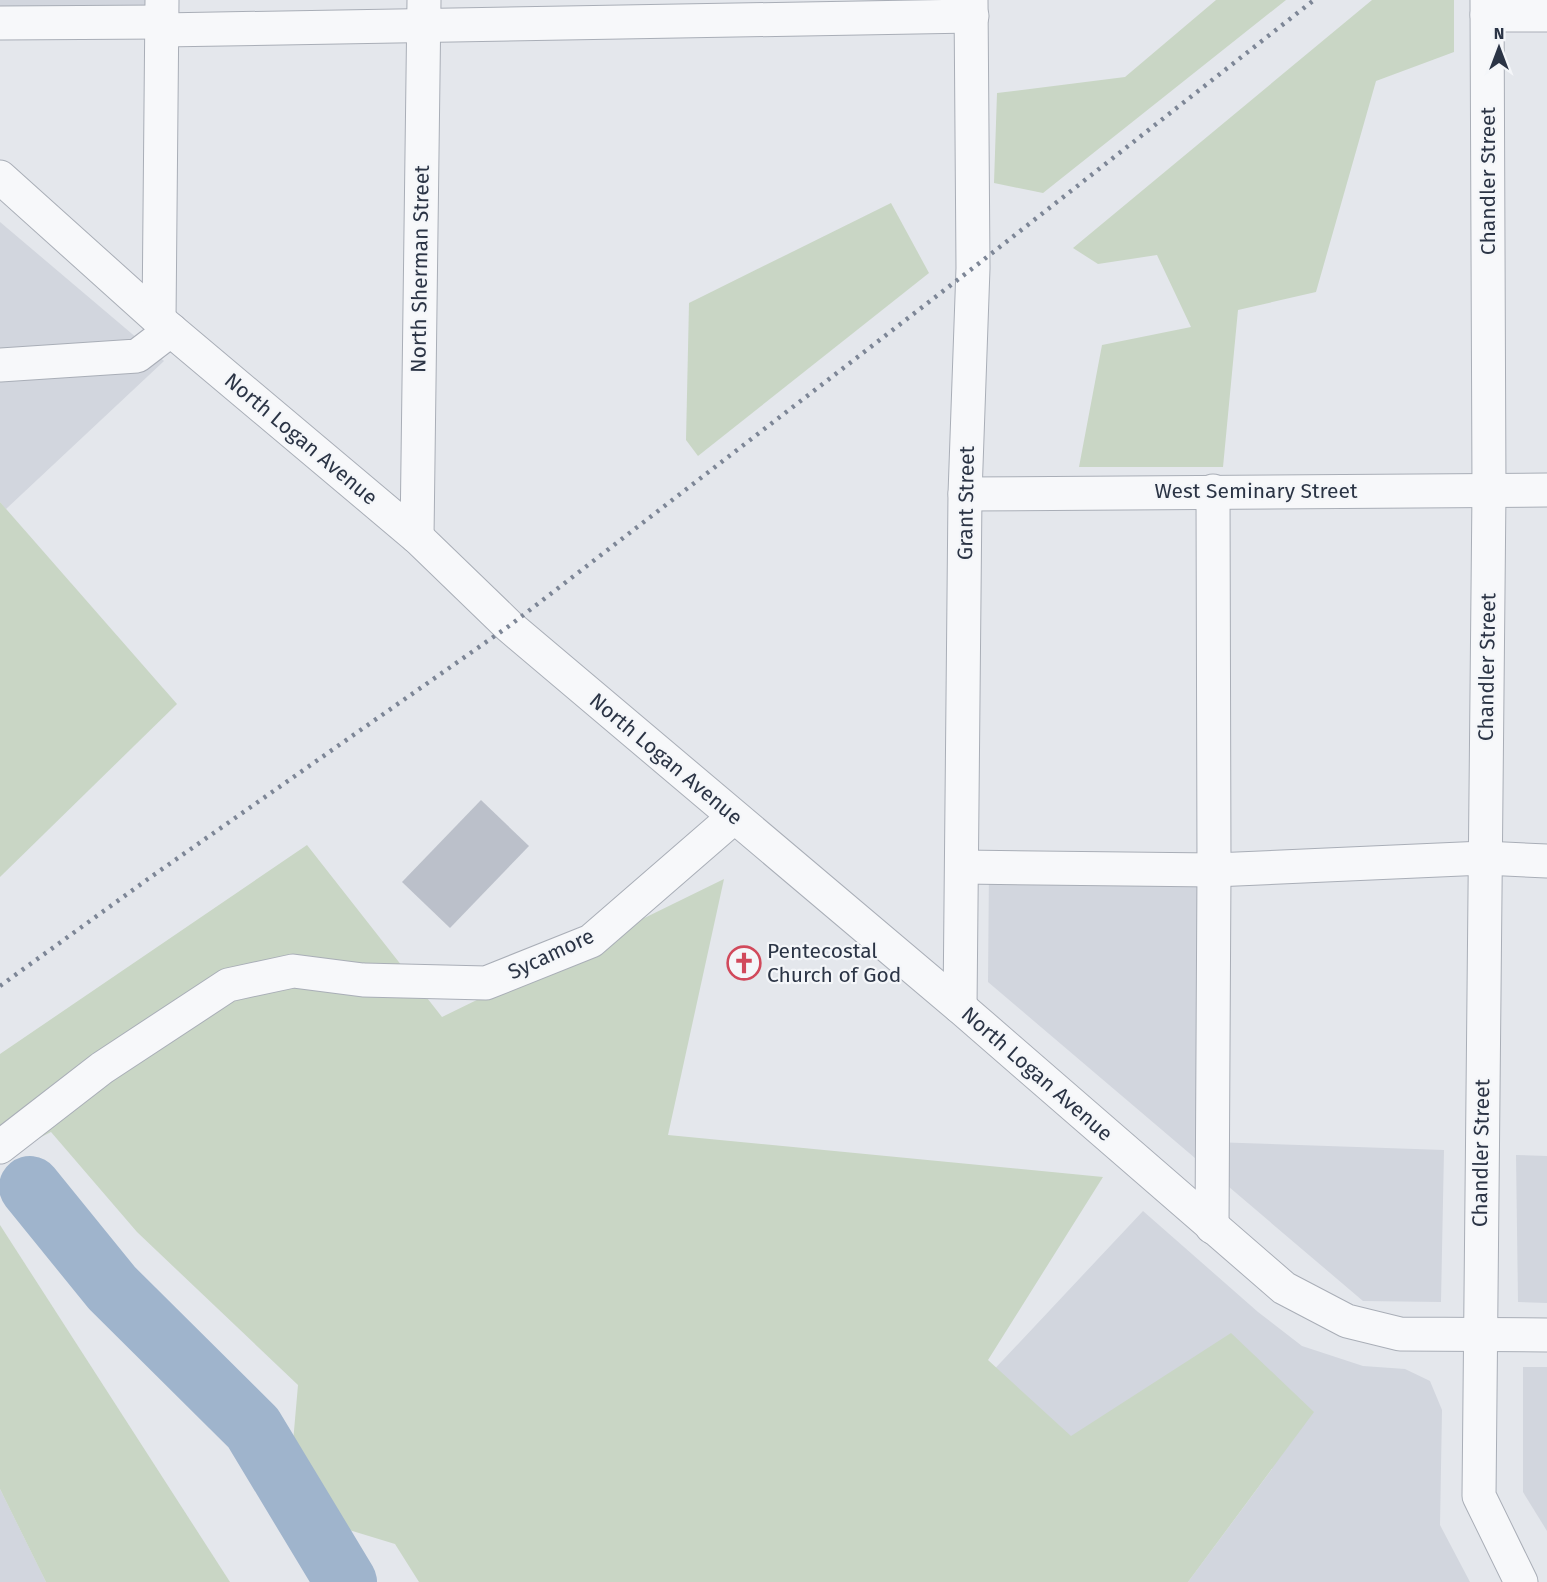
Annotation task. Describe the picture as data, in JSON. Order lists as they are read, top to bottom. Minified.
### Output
{"streets":{"street":["Chandler Street","North Sherman Street","North Logan Avenue","West Seminary Street","Grant Street","Sycamore"]},"crossings":[["Chandler Street","North Logan Avenue"],["Chandler Street","West Seminary Street"],["North Sherman Street","North Logan Avenue"],["North Logan Avenue","Grant Street"],["North Logan Avenue","Sycamore"],["West Seminary Street","Grant Street"]],"places":{"church":["Pentecostal Church of God"]},"north":"top"}
